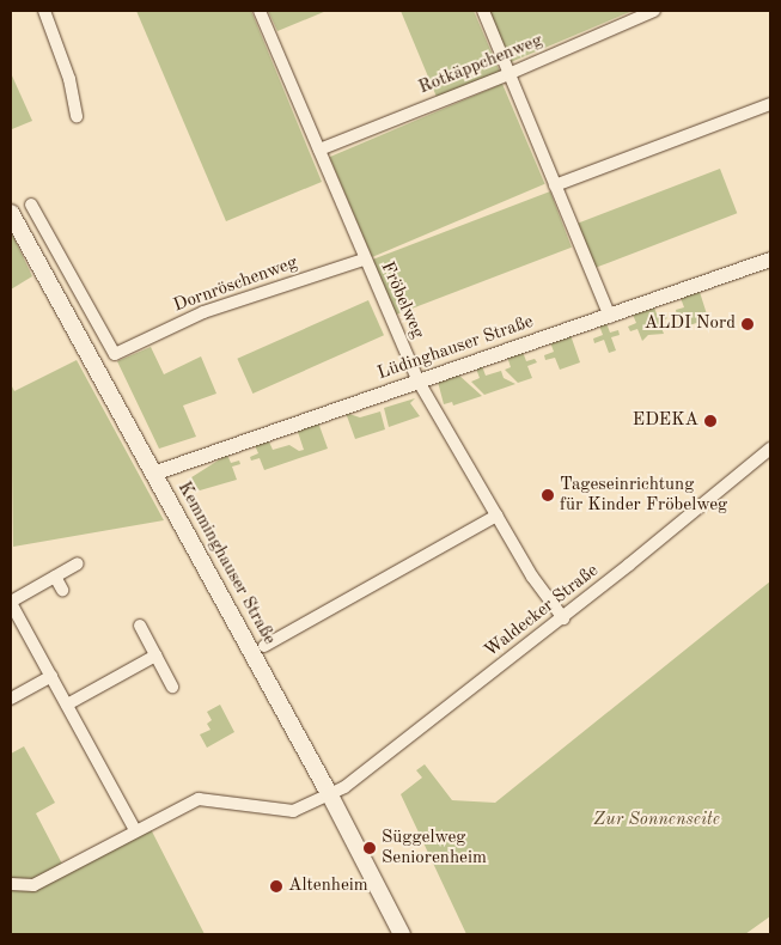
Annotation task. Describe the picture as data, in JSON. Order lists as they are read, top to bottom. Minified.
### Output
{"streets":{"main road":["Kemminghauser Straße"],"street":["Rotkäppchenweg","Dornröschenweg","Fröbelweg","Lüdinghauser Straße","Waldecker Straße"]},"crossings":[["Rotkäppchenweg","Fröbelweg"],["Dornröschenweg","Fröbelweg"],["Fröbelweg","Lüdinghauser Straße"],["Fröbelweg","Waldecker Straße"],["Lüdinghauser Straße","Kemminghauser Straße"],["Kemminghauser Straße","Waldecker Straße"]],"parks":["Zur Sonnenseite"],"places":["ALDI Nord","EDEKA","Tageseinrichtung für Kinder Fröbelweg","Süggelweg Seniorenheim","Altenheim"]}
